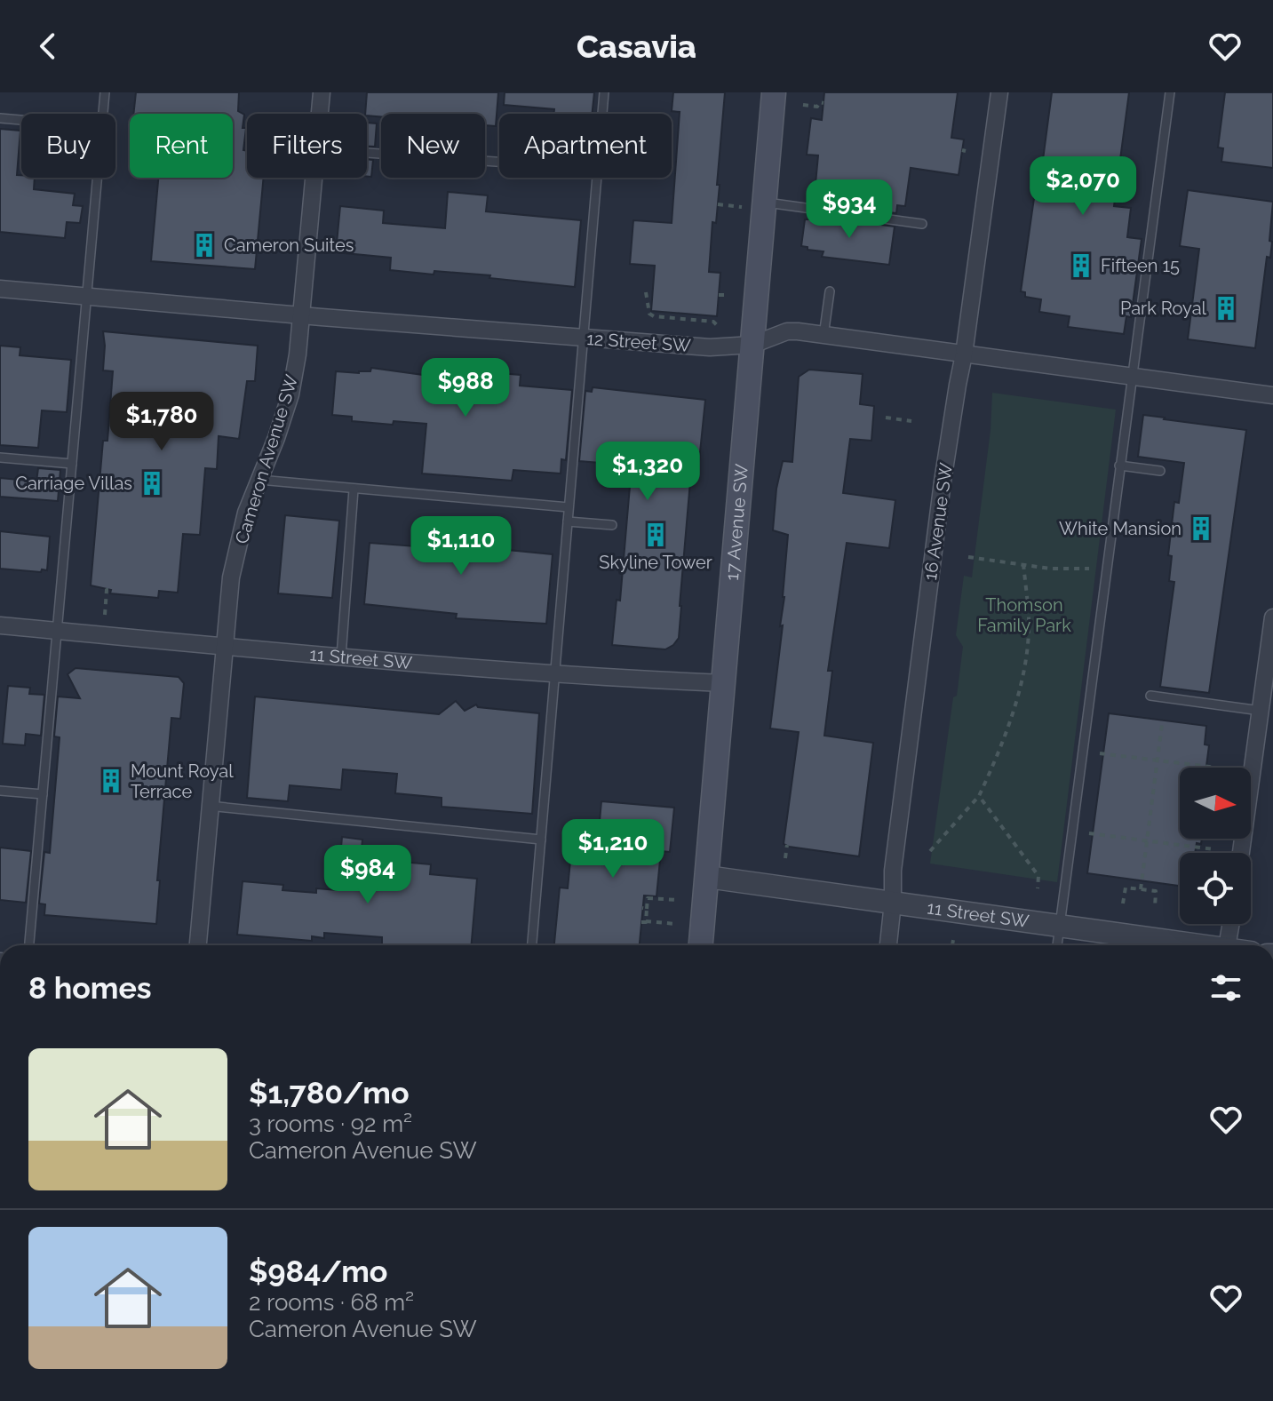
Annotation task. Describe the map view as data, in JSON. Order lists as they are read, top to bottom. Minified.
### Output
{"streets":{"main road":["17 Avenue SW"],"street":["12 Street SW","Cameron Avenue SW","16 Avenue SW","11 Street SW"]},"crossings":[["12 Street SW","Cameron Avenue SW"],["12 Street SW","16 Avenue SW"],["12 Street SW","17 Avenue SW"],["Cameron Avenue SW","11 Street SW"],["16 Avenue SW","11 Street SW"],["17 Avenue SW","11 Street SW"]],"parks":["Thomson Family Park"],"places":{"building":["Cameron Suites","Fifteen 15","Park Royal","Carriage Villas","White Mansion","Skyline Tower","Mount Royal Terrace"]},"north":"right","page":{"header":"Casavia","chip":["Buy","Rent","Filters","New","Apartment"],"price":["$2,070","$934","$988","$1,780","$1,320","$1,110","$1,210","$984"],"heading":"8 homes","list":[{"name":"$1,780/mo","note":"3 rooms · 92 m² · Cameron Avenue SW"},{"name":"$984/mo","note":"2 rooms · 68 m² · Cameron Avenue SW"}]}}
